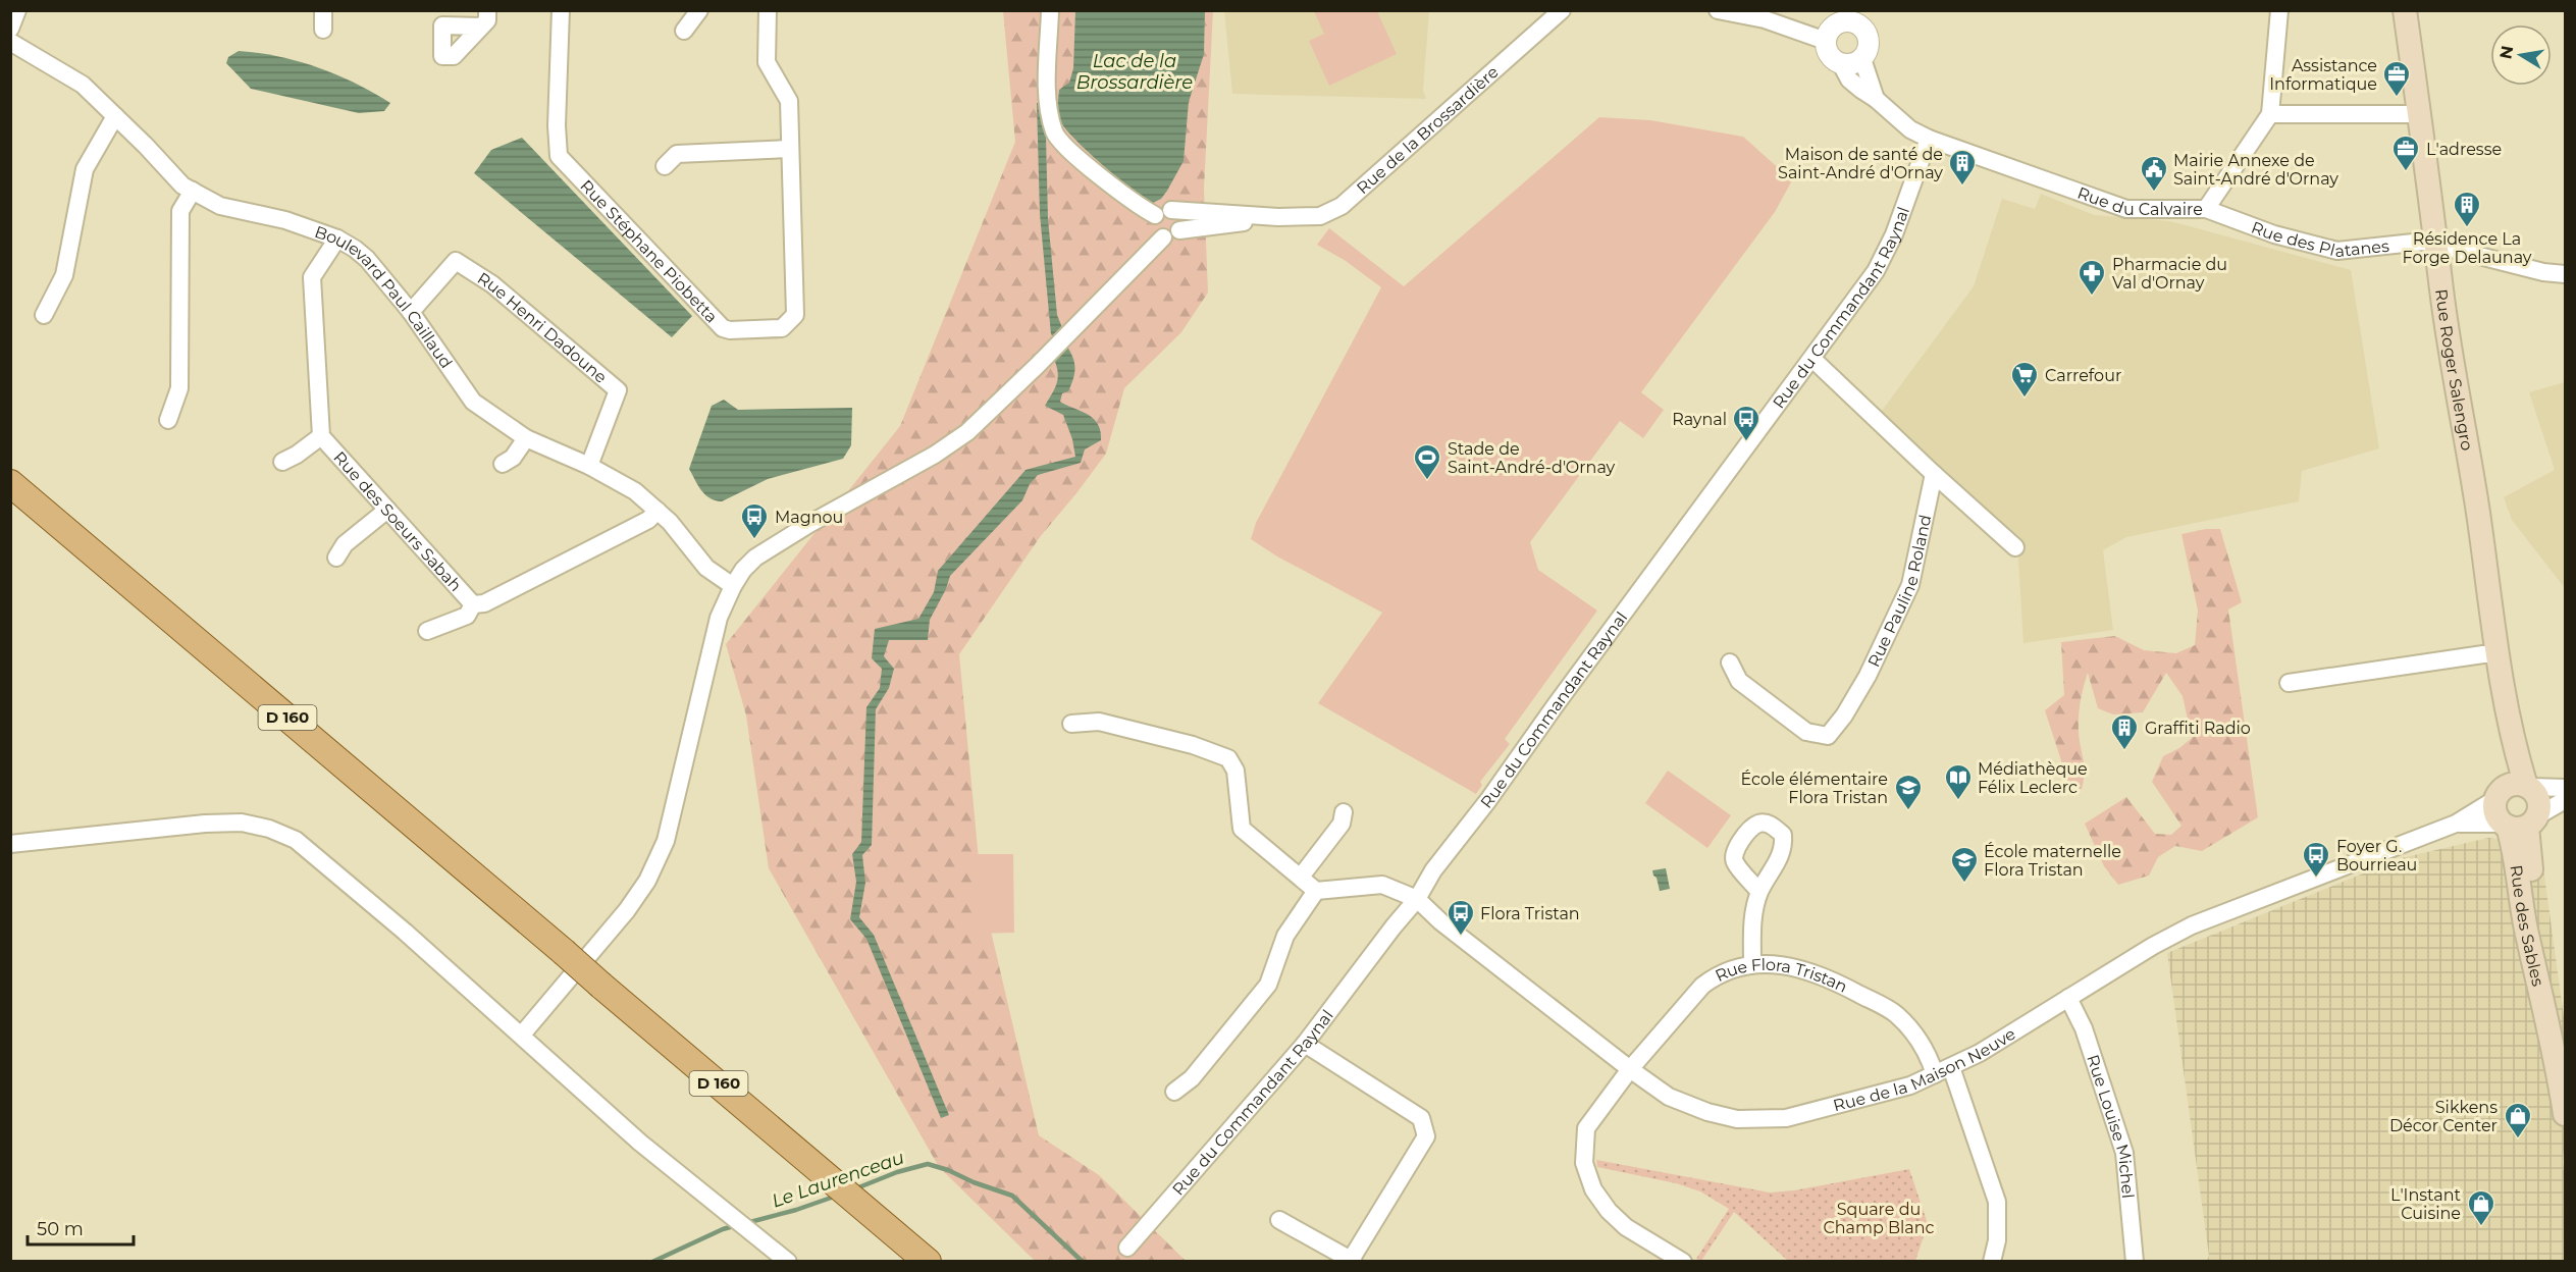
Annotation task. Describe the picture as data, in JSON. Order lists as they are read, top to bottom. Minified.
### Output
{"streets":{"main road":["Rue Roger Salengro","D 160","Rue des Sables"],"street":["Rue de la Brossardière","Rue du Calvaire","Rue des Platanes","Rue Stéphane Piobetta","Boulevard Paul Caillaud","Rue du Commandant Raynal","Rue Henri Dadoune","Rue des Soeurs Sabah","Rue Pauline Roland","Rue Flora Tristan","Rue de la Maison Neuve","Rue Louise Michel"]},"crossings":[["Rue du Calvaire","Rue des Platanes"],["Rue du Calvaire","Rue du Commandant Raynal"],["Rue des Platanes","Rue Roger Salengro"],["Boulevard Paul Caillaud","Rue Henri Dadoune"],["Boulevard Paul Caillaud","Rue des Soeurs Sabah"],["Rue du Commandant Raynal","Rue de la Maison Neuve"],["Rue Roger Salengro","Rue des Sables"],["Rue Roger Salengro","Rue de la Maison Neuve"],["Rue des Sables","Rue de la Maison Neuve"],["Rue Flora Tristan","Rue de la Maison Neuve"],["Rue de la Maison Neuve","Rue Louise Michel"]],"water":["Lac de la Brossardière","Le Laurenceau"],"parks":["Square du Champ Blanc"],"places":{"office":["Assistance Informatique","L'adresse"],"building":["Maison de santé de Saint-André d'Ornay","Résidence La Forge Delaunay","Graffiti Radio"],"public building":["Mairie Annexe de Saint-André d'Ornay"],"pharmacy":["Pharmacie du Val d'Ornay"],"supermarket":["Carrefour"],"bus stop":["Raynal","Magnou","Foyer G. Bourrieau","Flora Tristan"],"sports":["Stade de Saint-André-d'Ornay"],"library":["Médiathèque Félix Leclerc"],"school or university":["École élémentaire Flora Tristan","École maternelle Flora Tristan"],"shop":["Sikkens Décor Center","L'Instant Cuisine"]},"scale_bar":"50 m","north":"left"}
